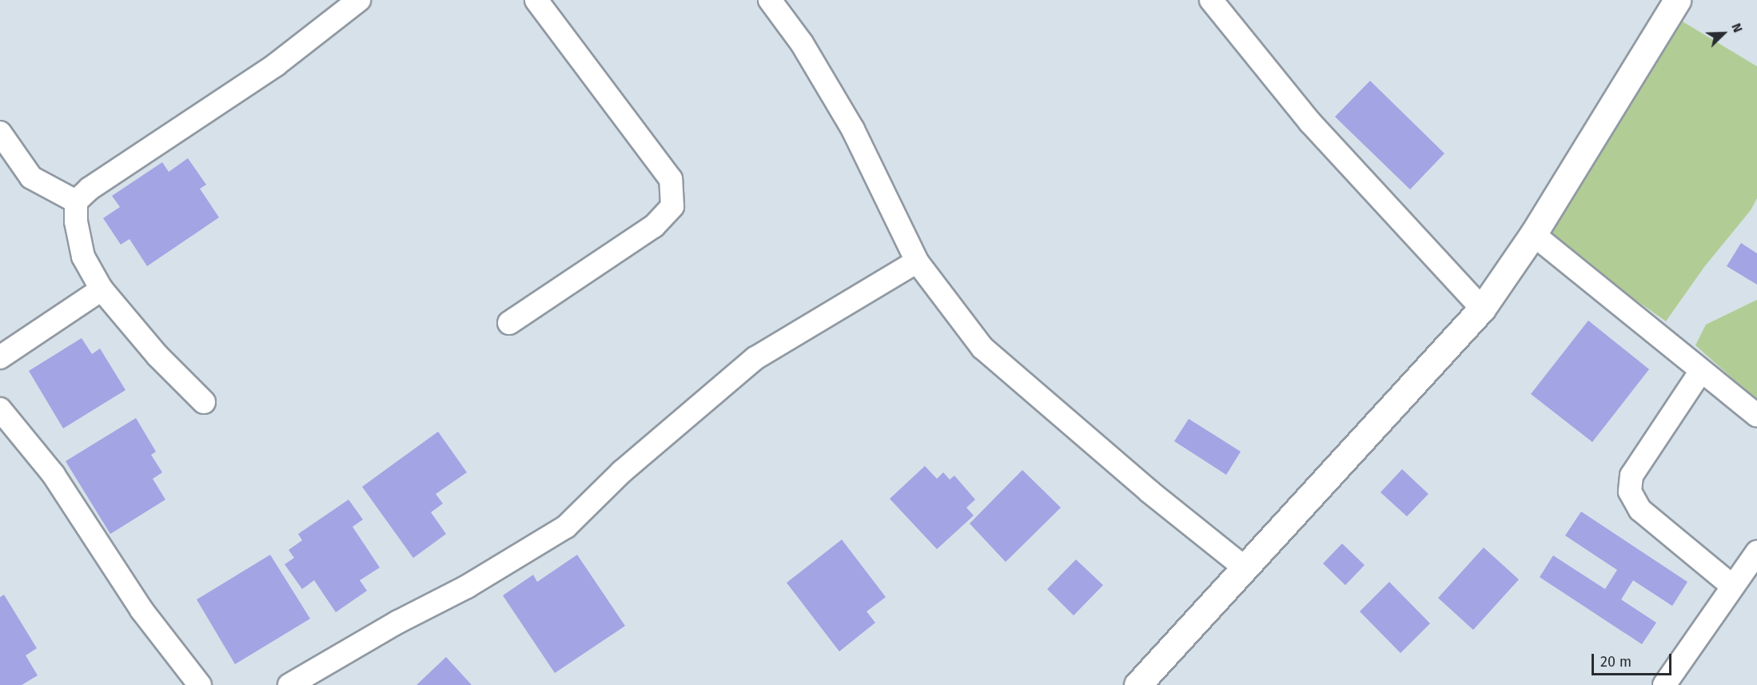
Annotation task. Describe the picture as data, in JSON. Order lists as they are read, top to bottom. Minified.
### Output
{"scale_bar":"20 m","north":"top right"}
